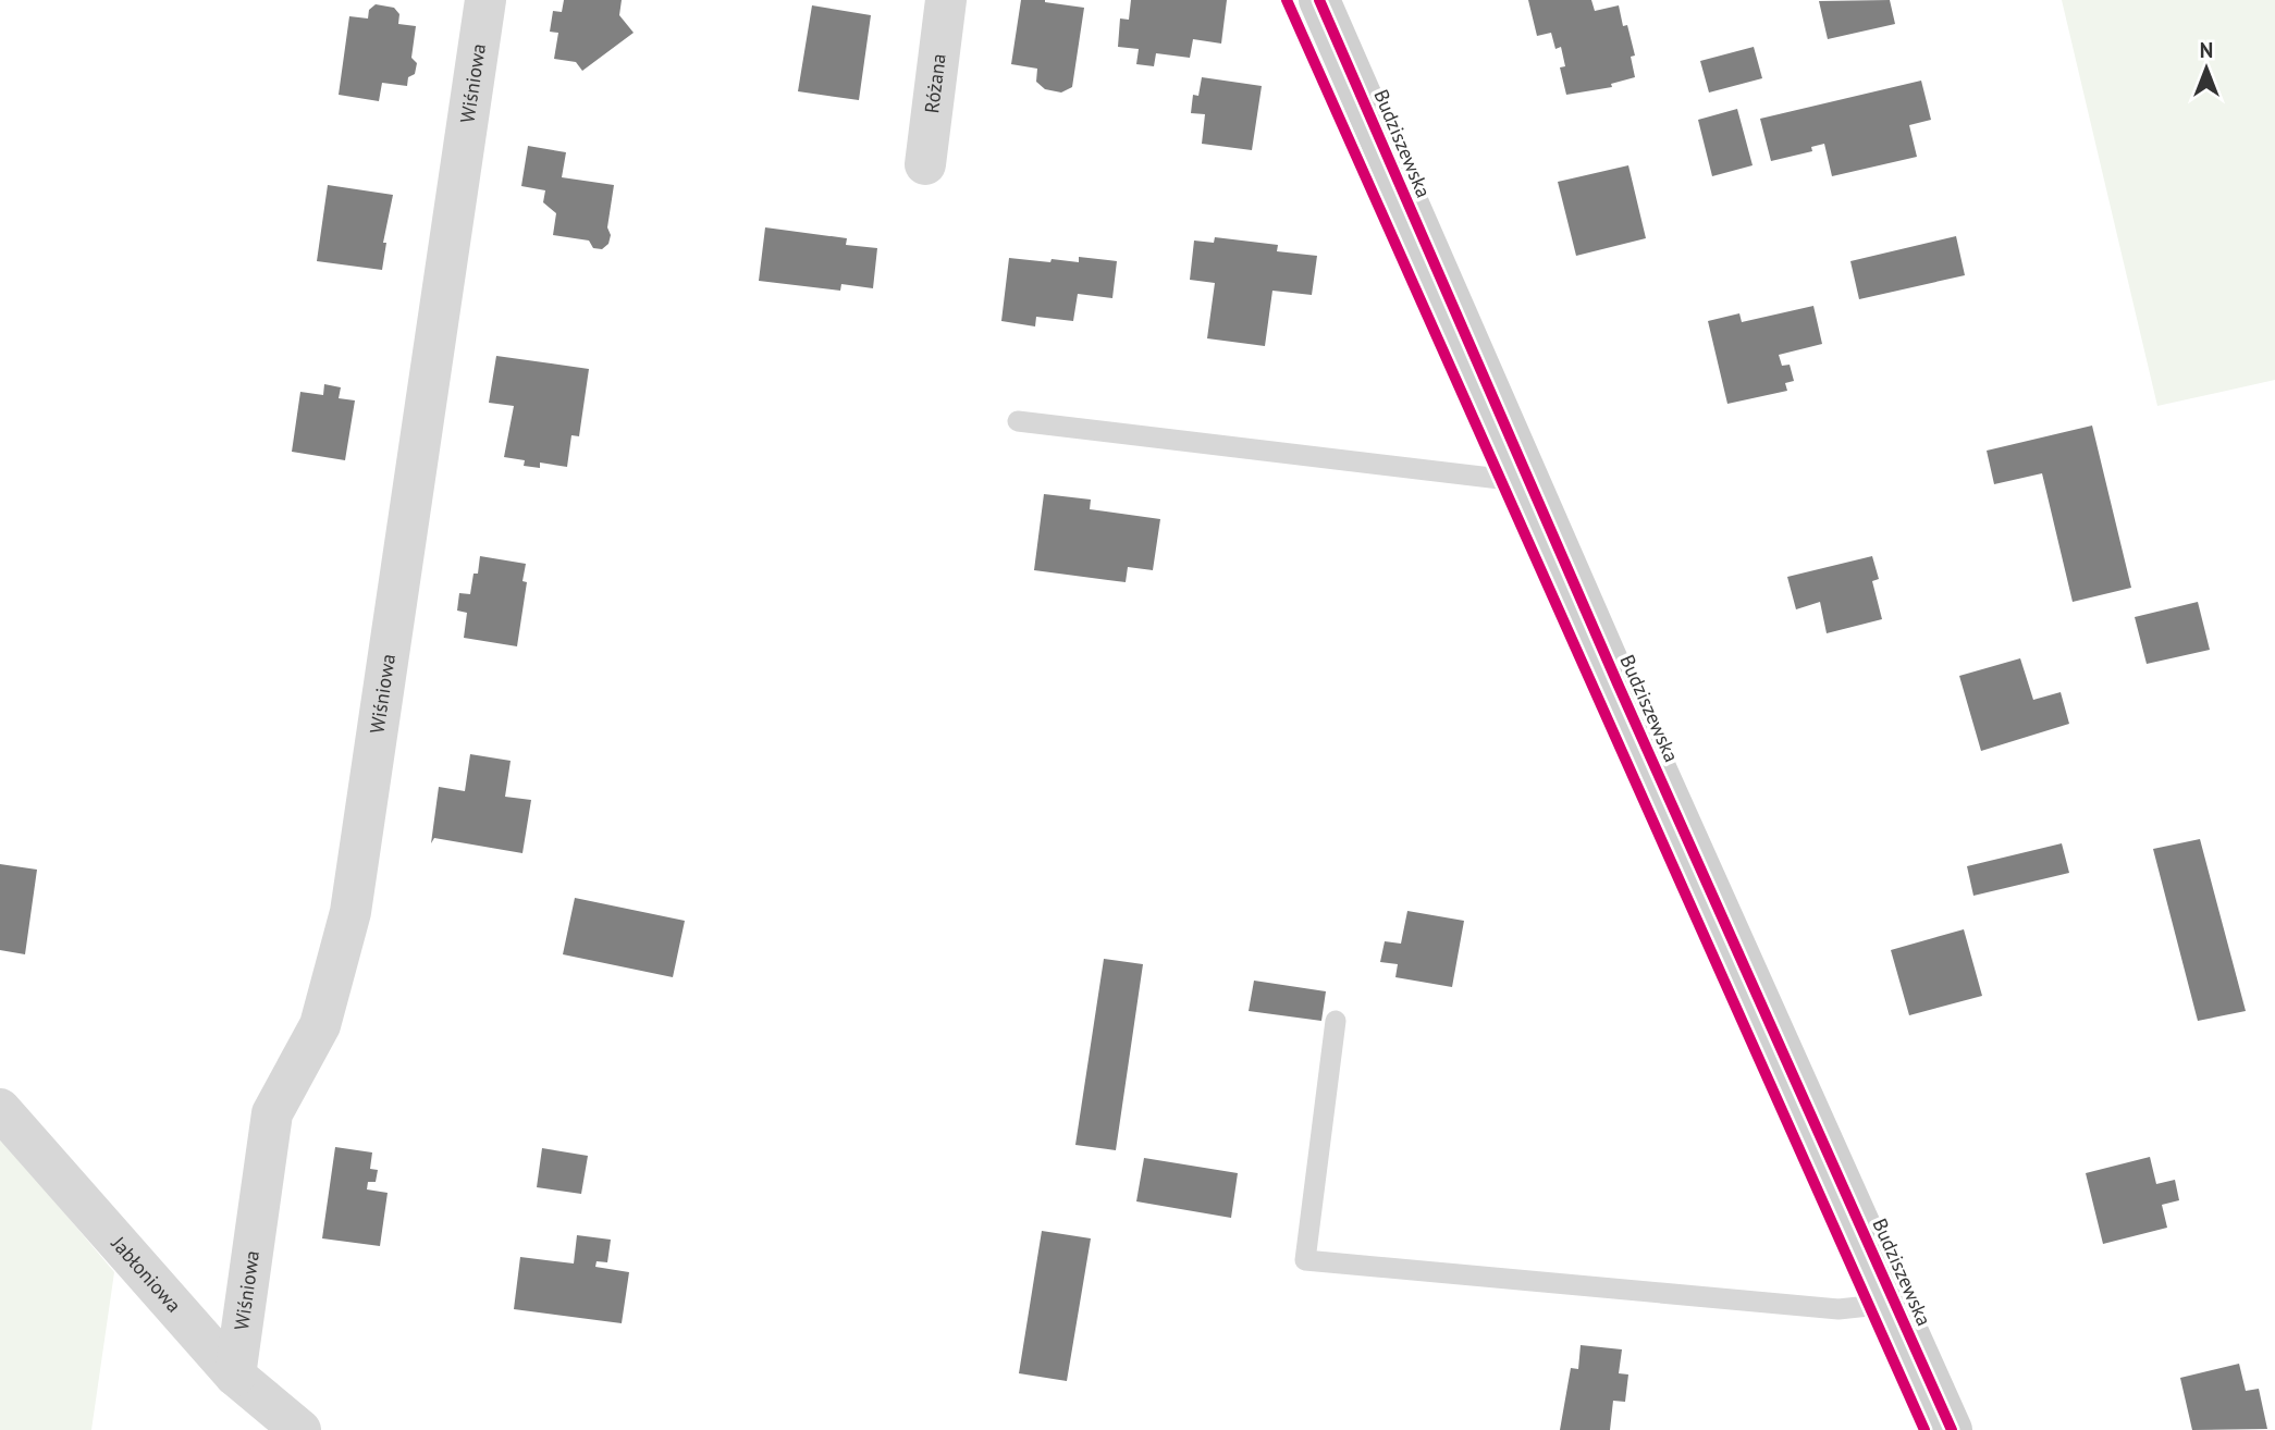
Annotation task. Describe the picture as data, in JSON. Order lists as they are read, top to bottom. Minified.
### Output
{"streets":{"street":["Różana","Wiśniowa","Budziszewska","Jabłoniowa"]},"crossings":[["Wiśniowa","Jabłoniowa"]],"north":"top"}
